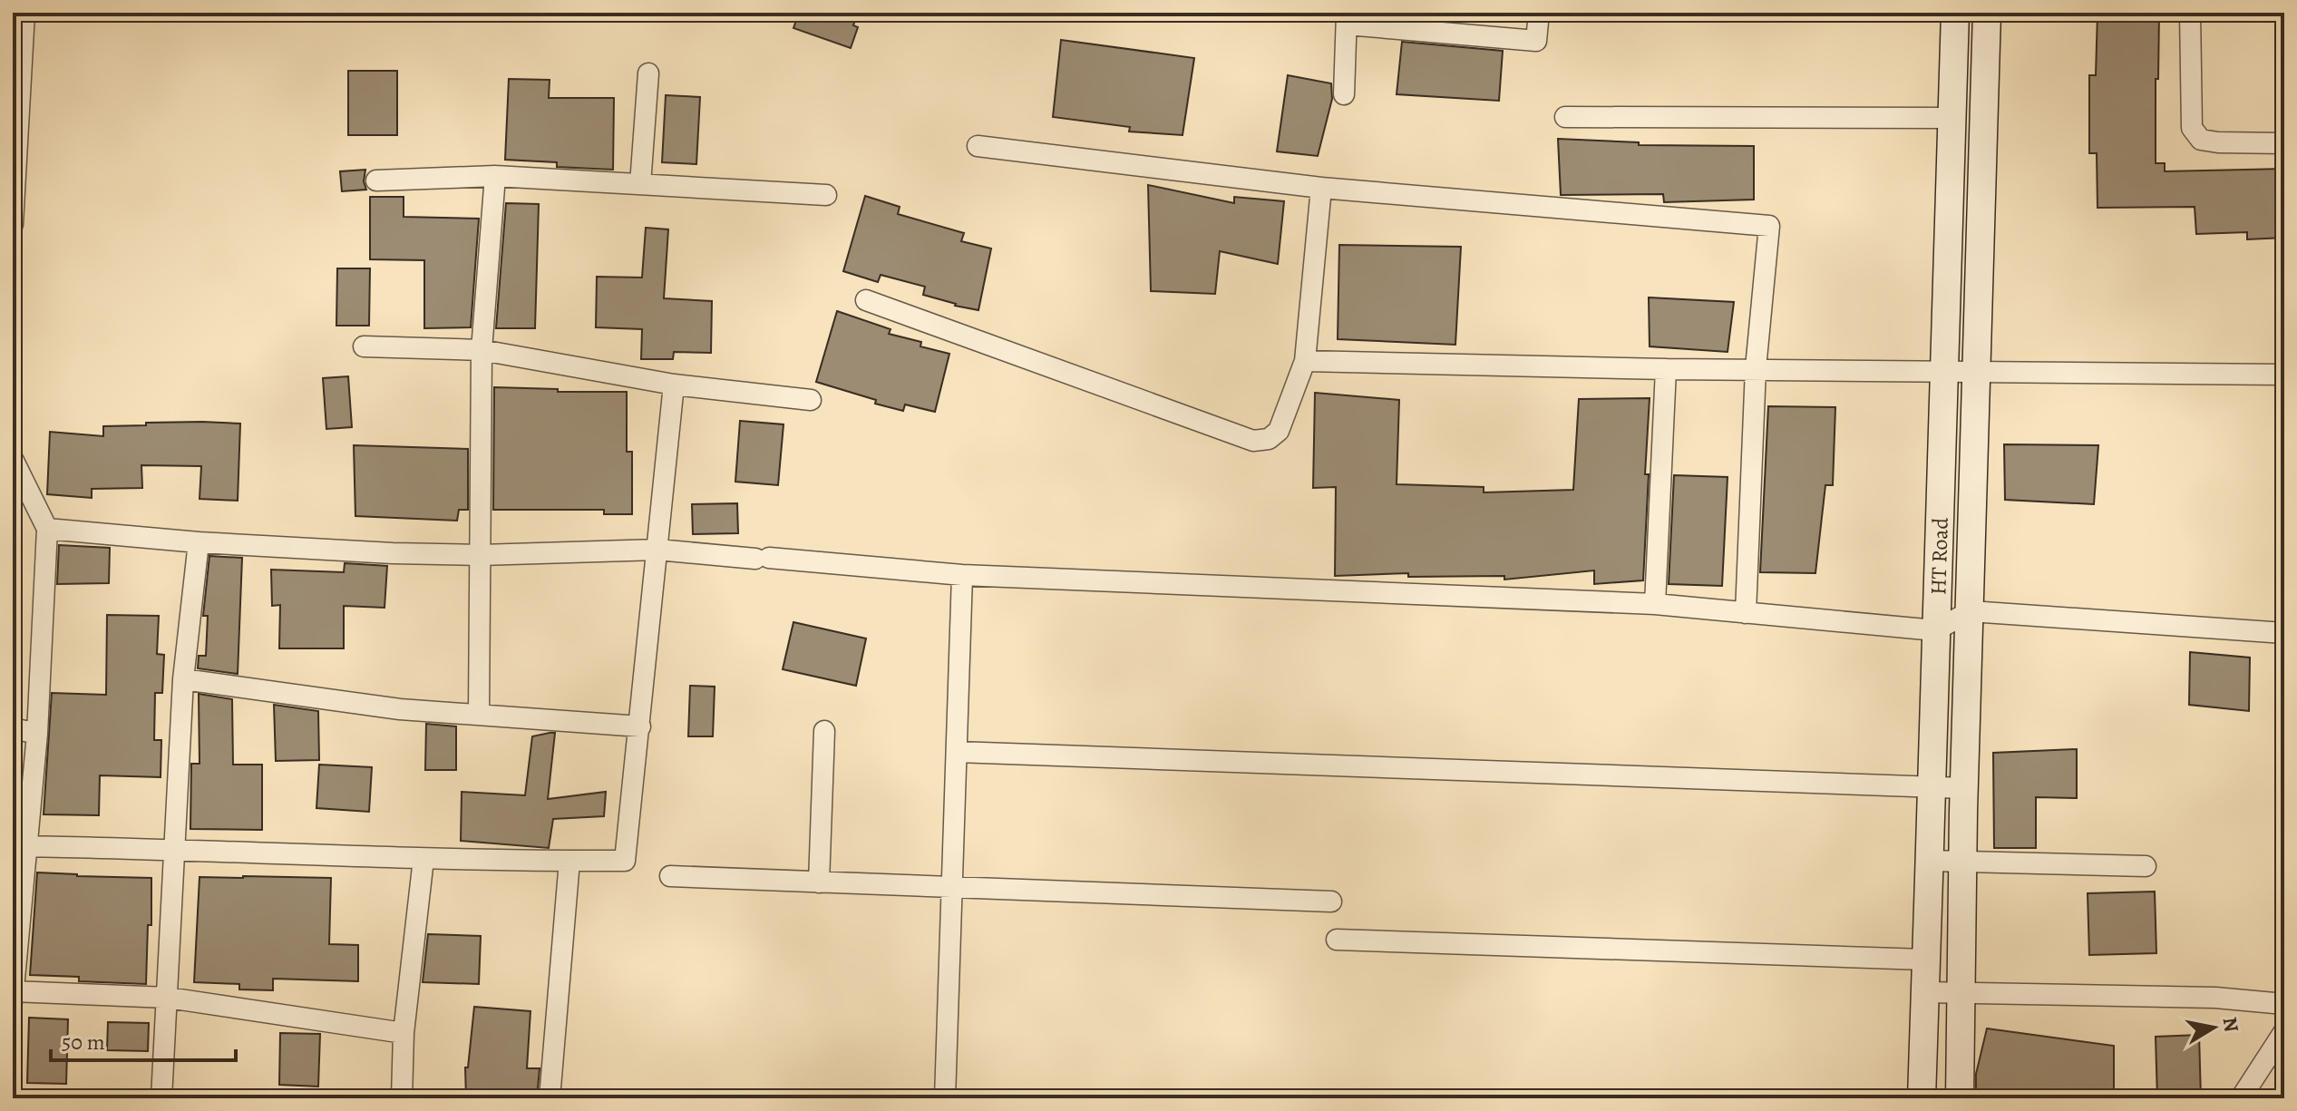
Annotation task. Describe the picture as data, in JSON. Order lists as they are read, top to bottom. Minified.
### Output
{"streets":{"street":["HT Road"]},"scale_bar":"50 m","north":"right"}
